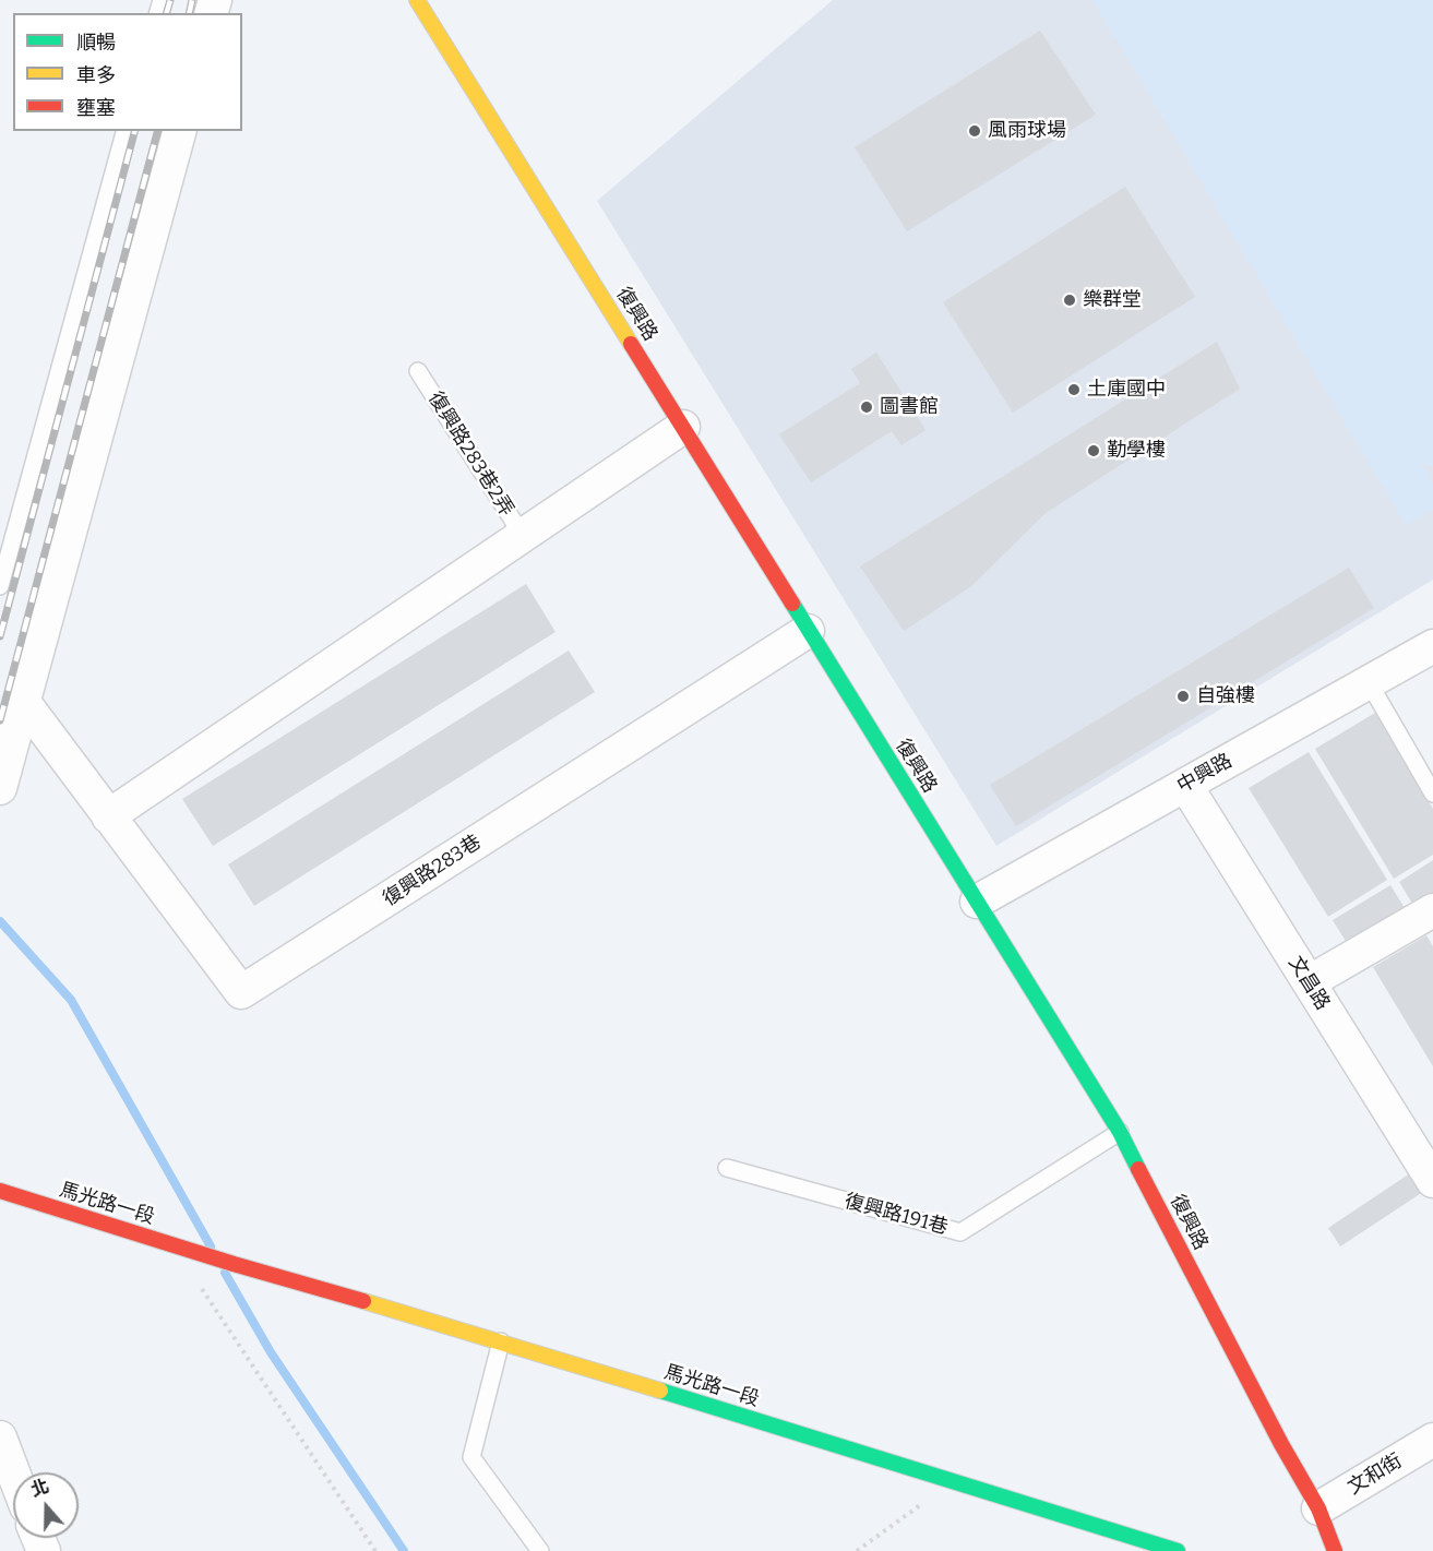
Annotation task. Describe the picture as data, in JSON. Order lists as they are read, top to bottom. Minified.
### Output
{"streets":{"street":["復興路","中興路","復興路283巷","文昌路","馬光路一段","文和街"],"lane":["復興路283巷2弄","復興路191巷"]},"crossings":[["復興路","中興路"],["復興路","復興路283巷"],["復興路","復興路191巷"],["復興路","文和街"],["中興路","文昌路"]],"places":["風雨球場","樂群堂","土庫國中","圖書館","勤學樓","自強樓"],"legend":["順暢","車多","壅塞"],"north":"top"}
